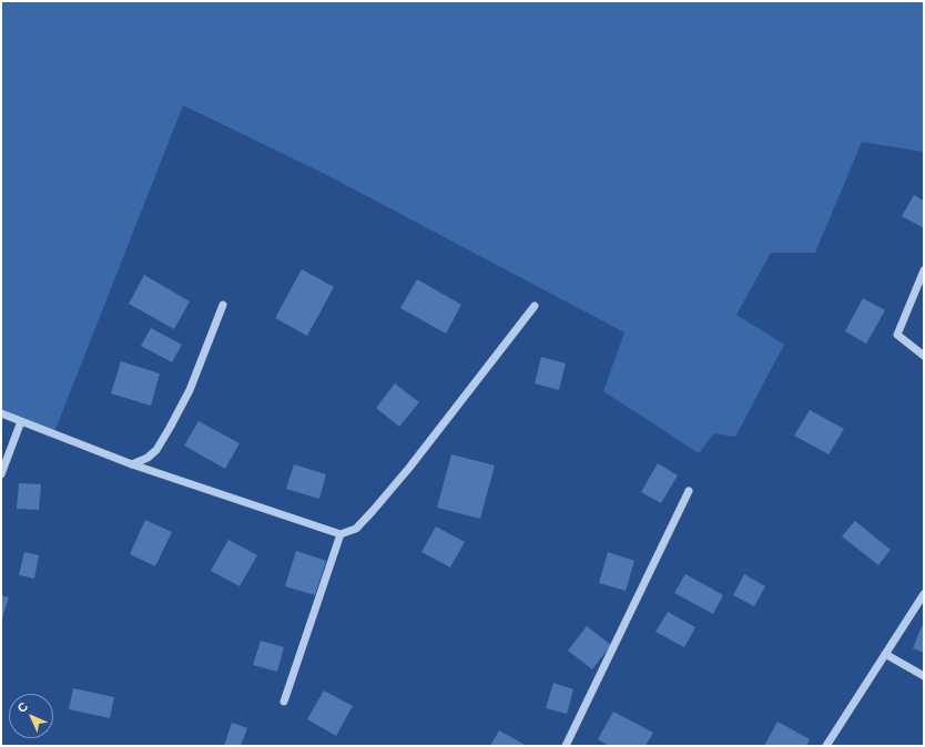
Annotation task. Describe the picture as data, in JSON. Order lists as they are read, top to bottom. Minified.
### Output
{"north":"top left"}
